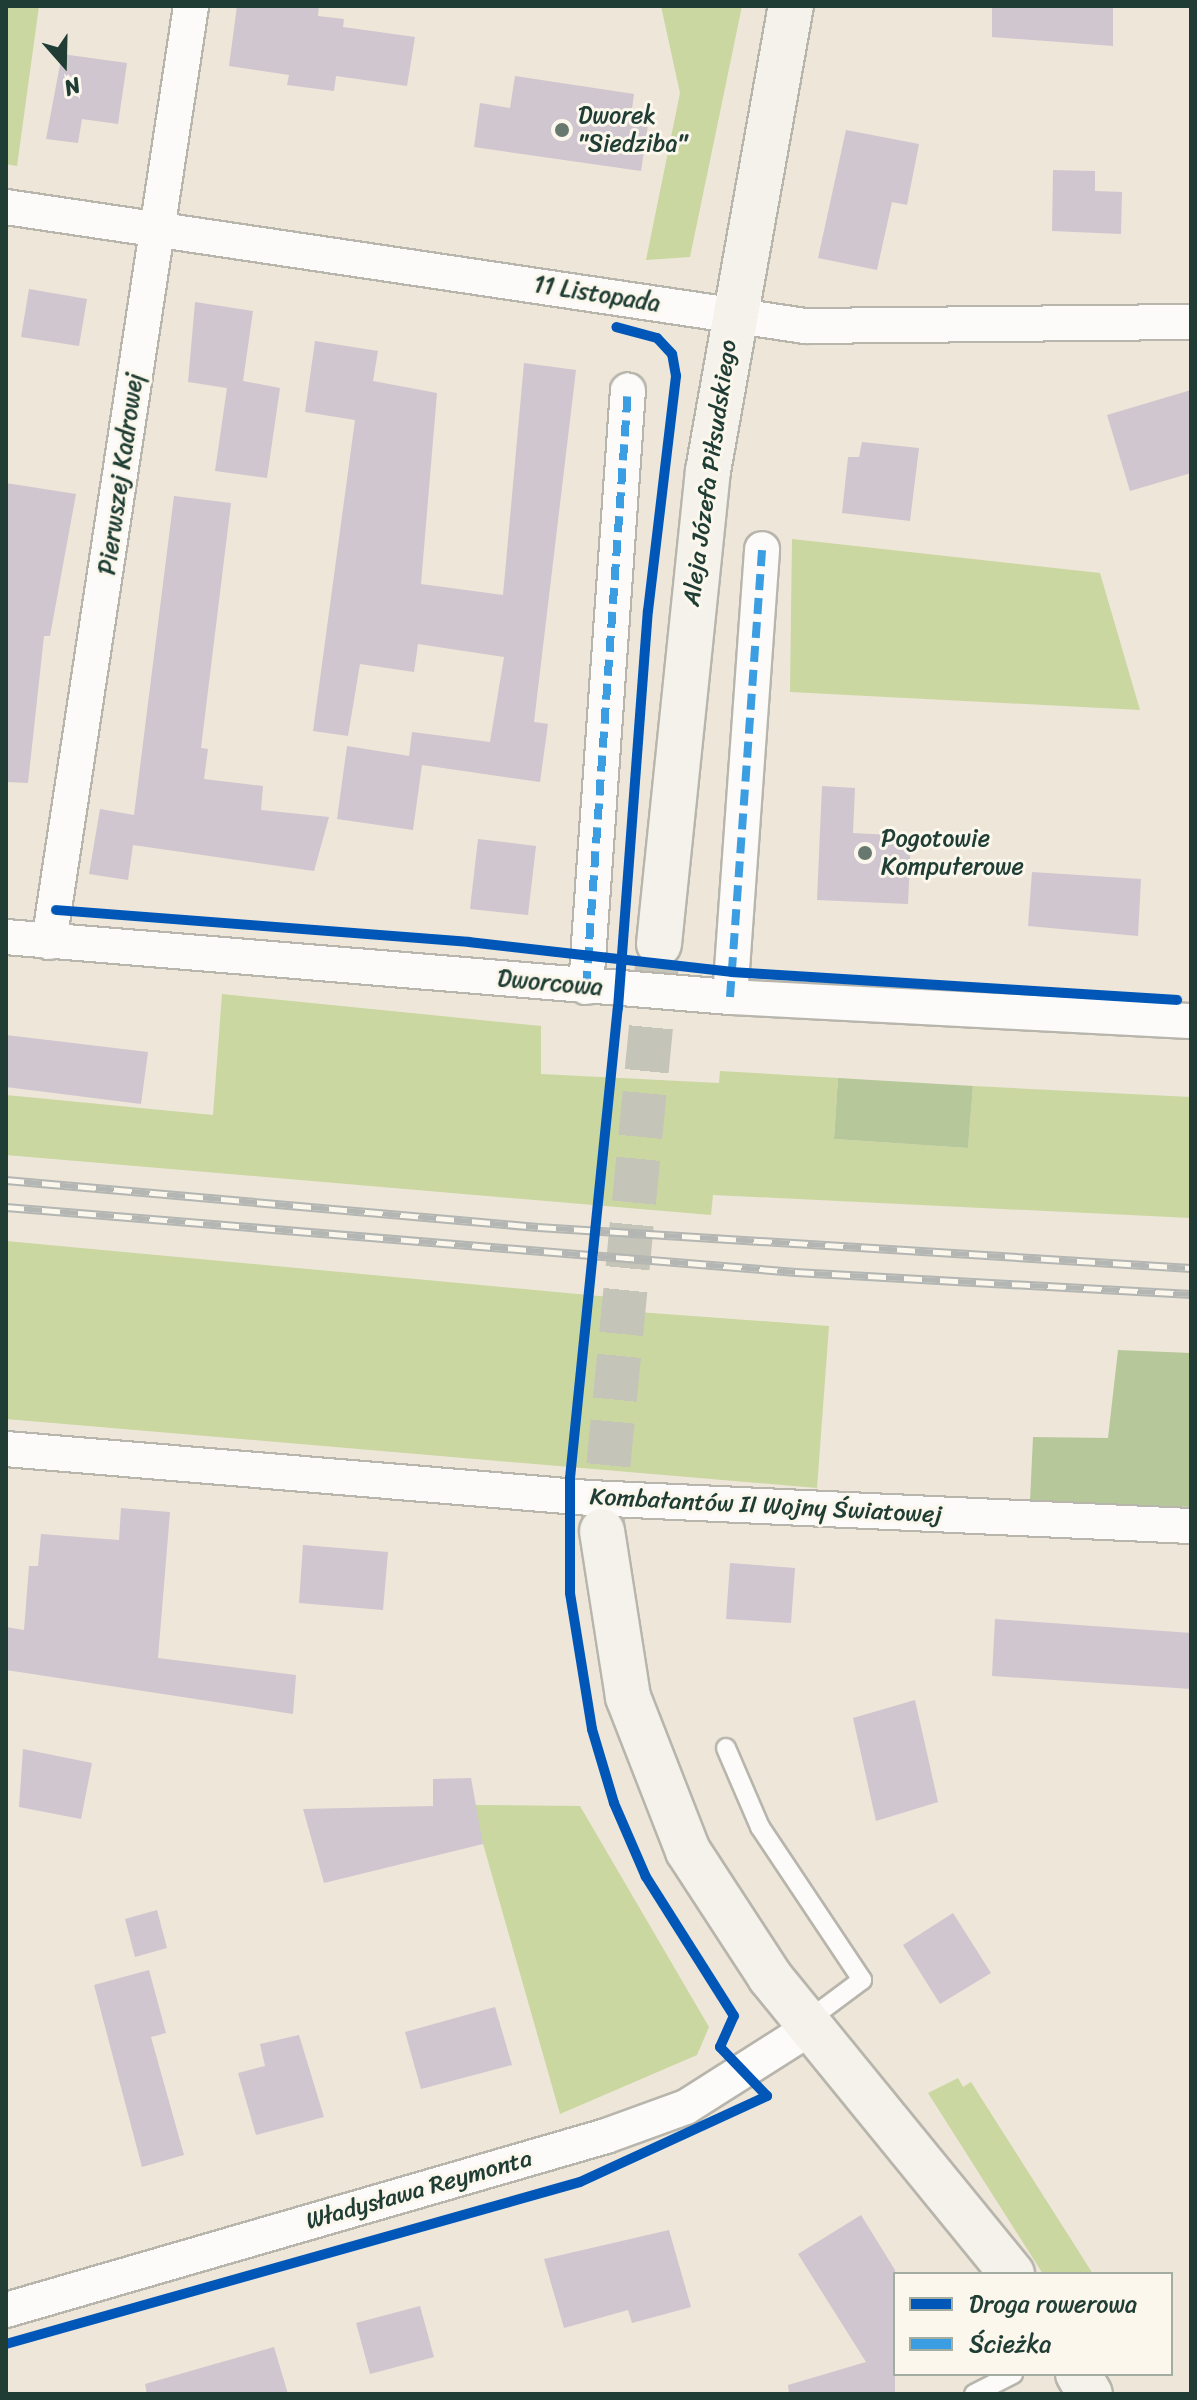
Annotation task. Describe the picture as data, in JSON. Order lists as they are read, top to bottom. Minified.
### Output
{"streets":{"main road":["Aleja Józefa Piłsudskiego"],"street":["11 Listopada","Pierwszej Kadrowej","Dworcowa","Kombatantów II Wojny Światowej","Władysława Reymonta"]},"crossings":[["11 Listopada","Aleja Józefa Piłsudskiego"],["11 Listopada","Pierwszej Kadrowej"],["Pierwszej Kadrowej","Dworcowa"]],"places":["Dworek \"Siedziba\"","Pogotowie Komputerowe"],"legend":["Droga rowerowa","Ścieżka"],"north":"bottom"}
